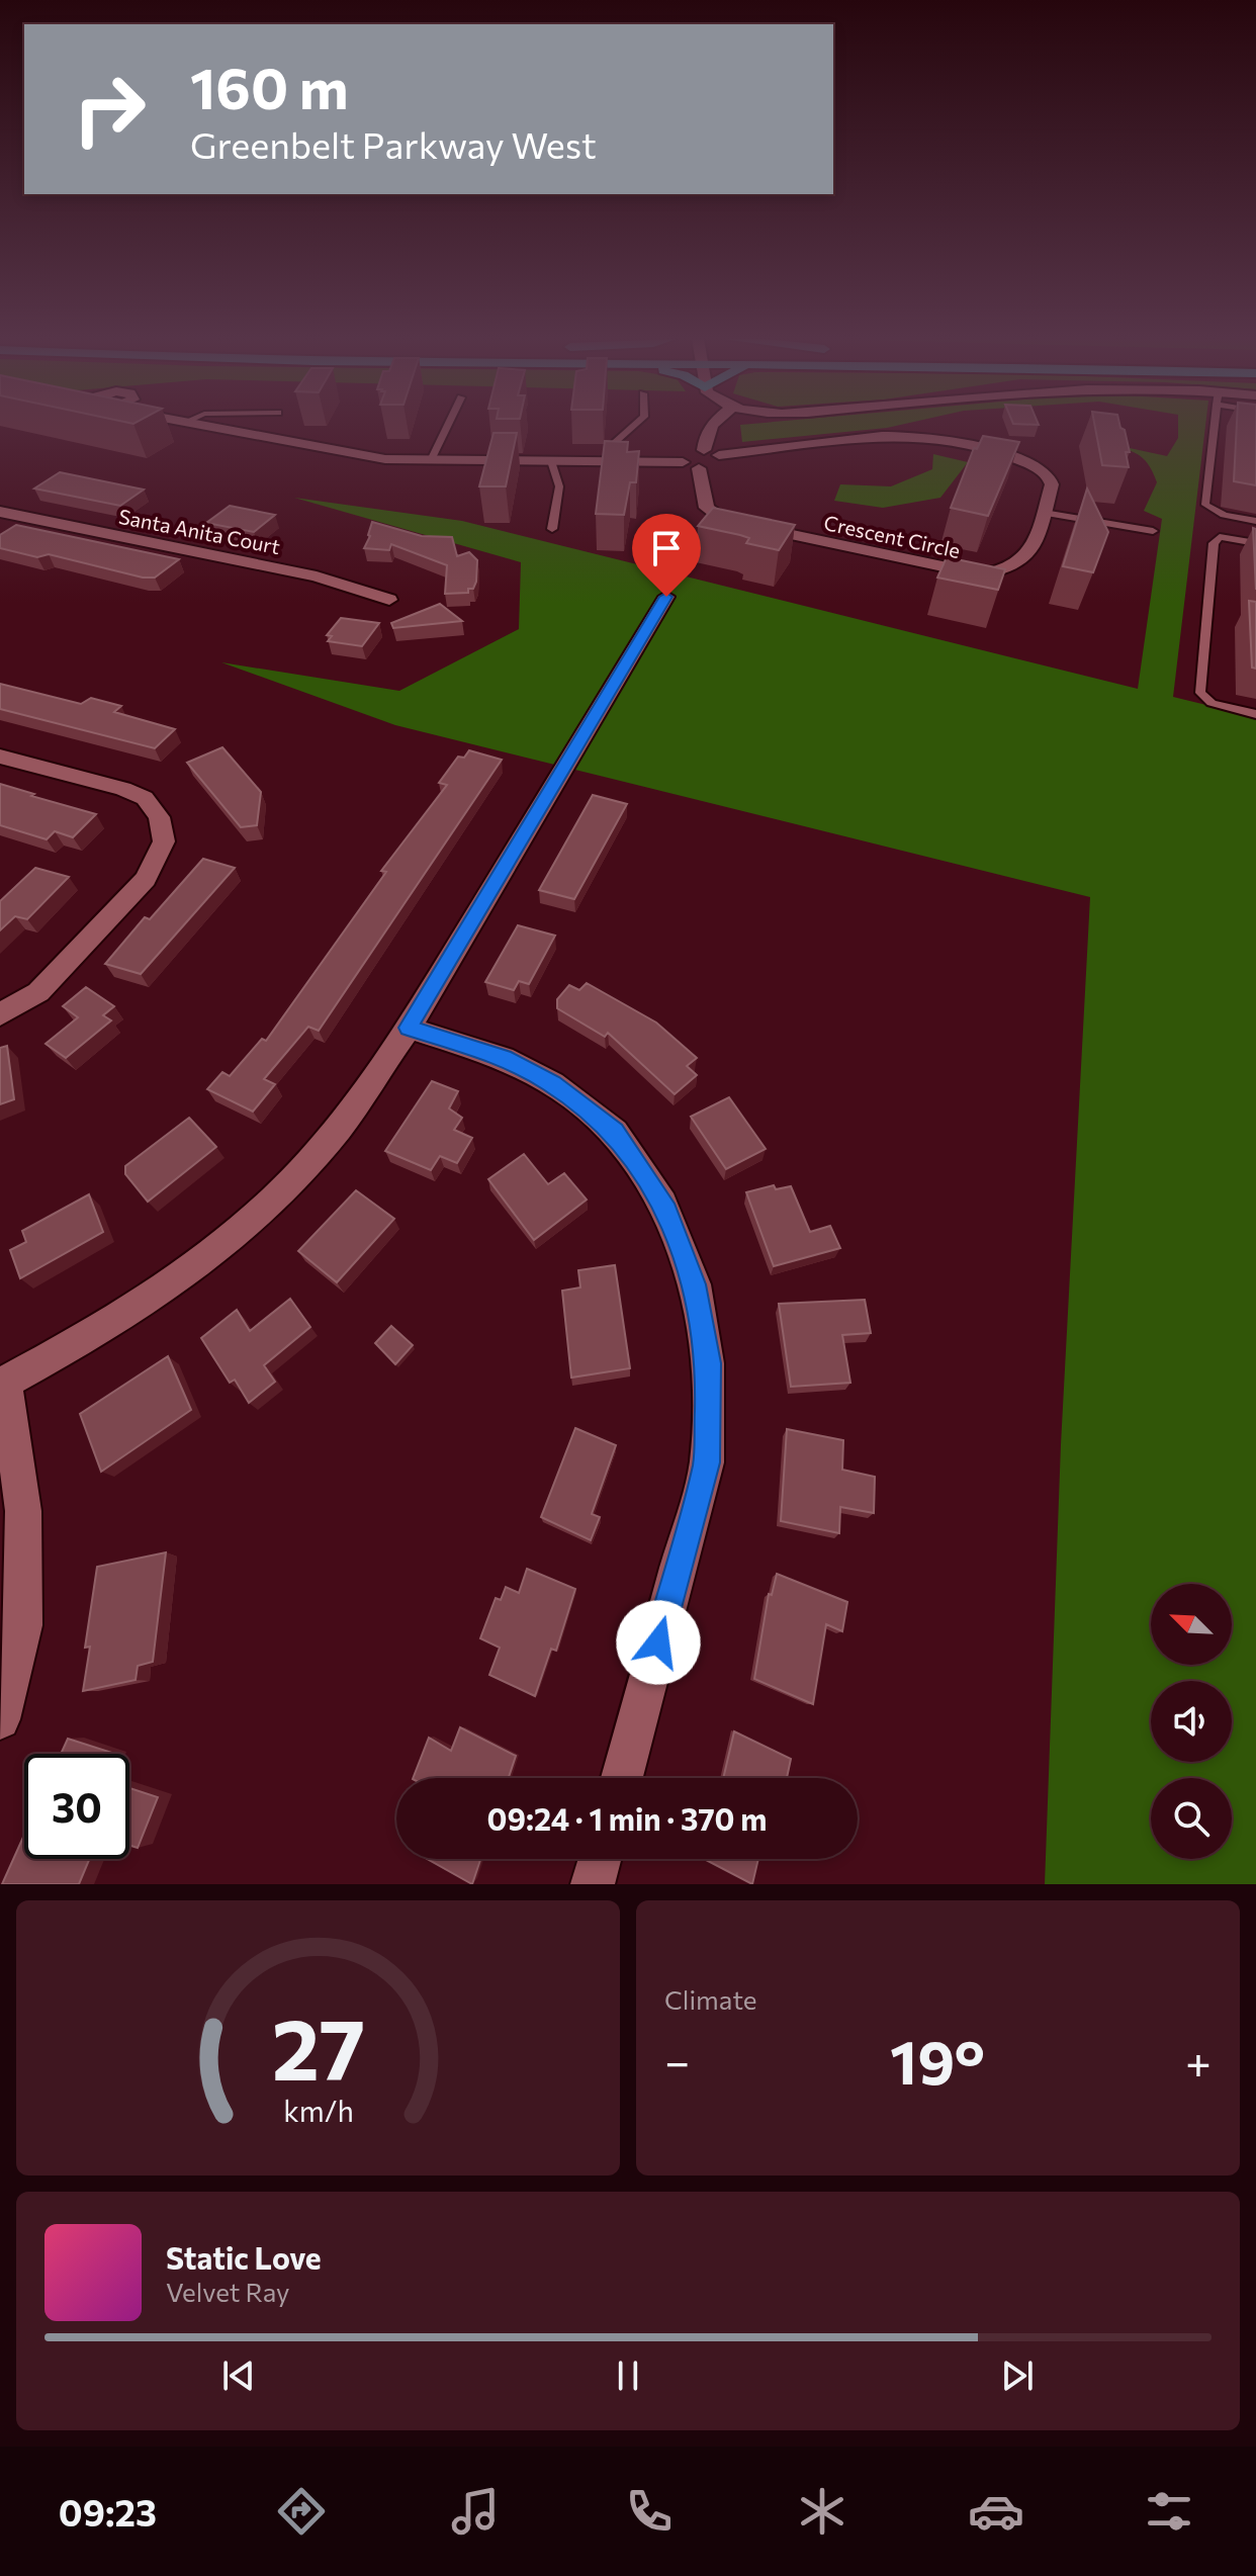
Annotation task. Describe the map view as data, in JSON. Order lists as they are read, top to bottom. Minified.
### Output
{"streets":{"street":["Santa Anita Court","Crescent Circle"]},"north":"top left","page":{"turn":["160 m","Greenbelt Parkway West"],"limit":"30","trip":"09:24 · 1 min · 370 m","tile":"Climate","heat":["−","19°","+"],"song":["Static Love","Velvet Ray"],"tabs":"09:23","gauge":["27","km/h"]}}
